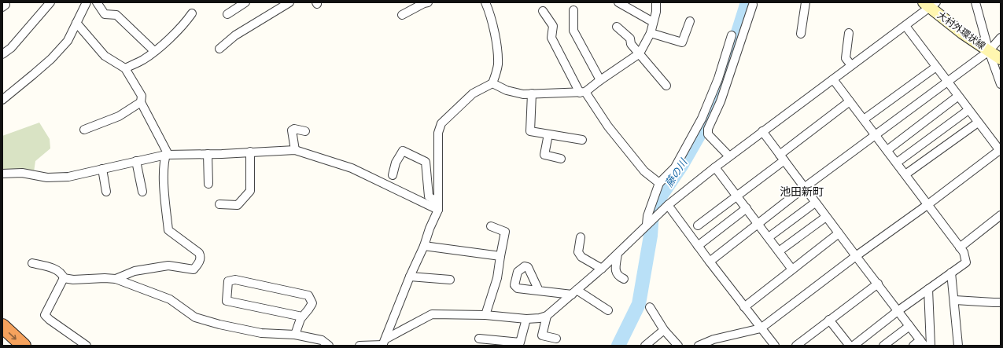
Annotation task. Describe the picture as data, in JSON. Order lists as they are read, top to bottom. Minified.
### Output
{"streets":{"main road":["大村外環状線"]},"districts":["池田新町"],"water":["藤の川"]}
